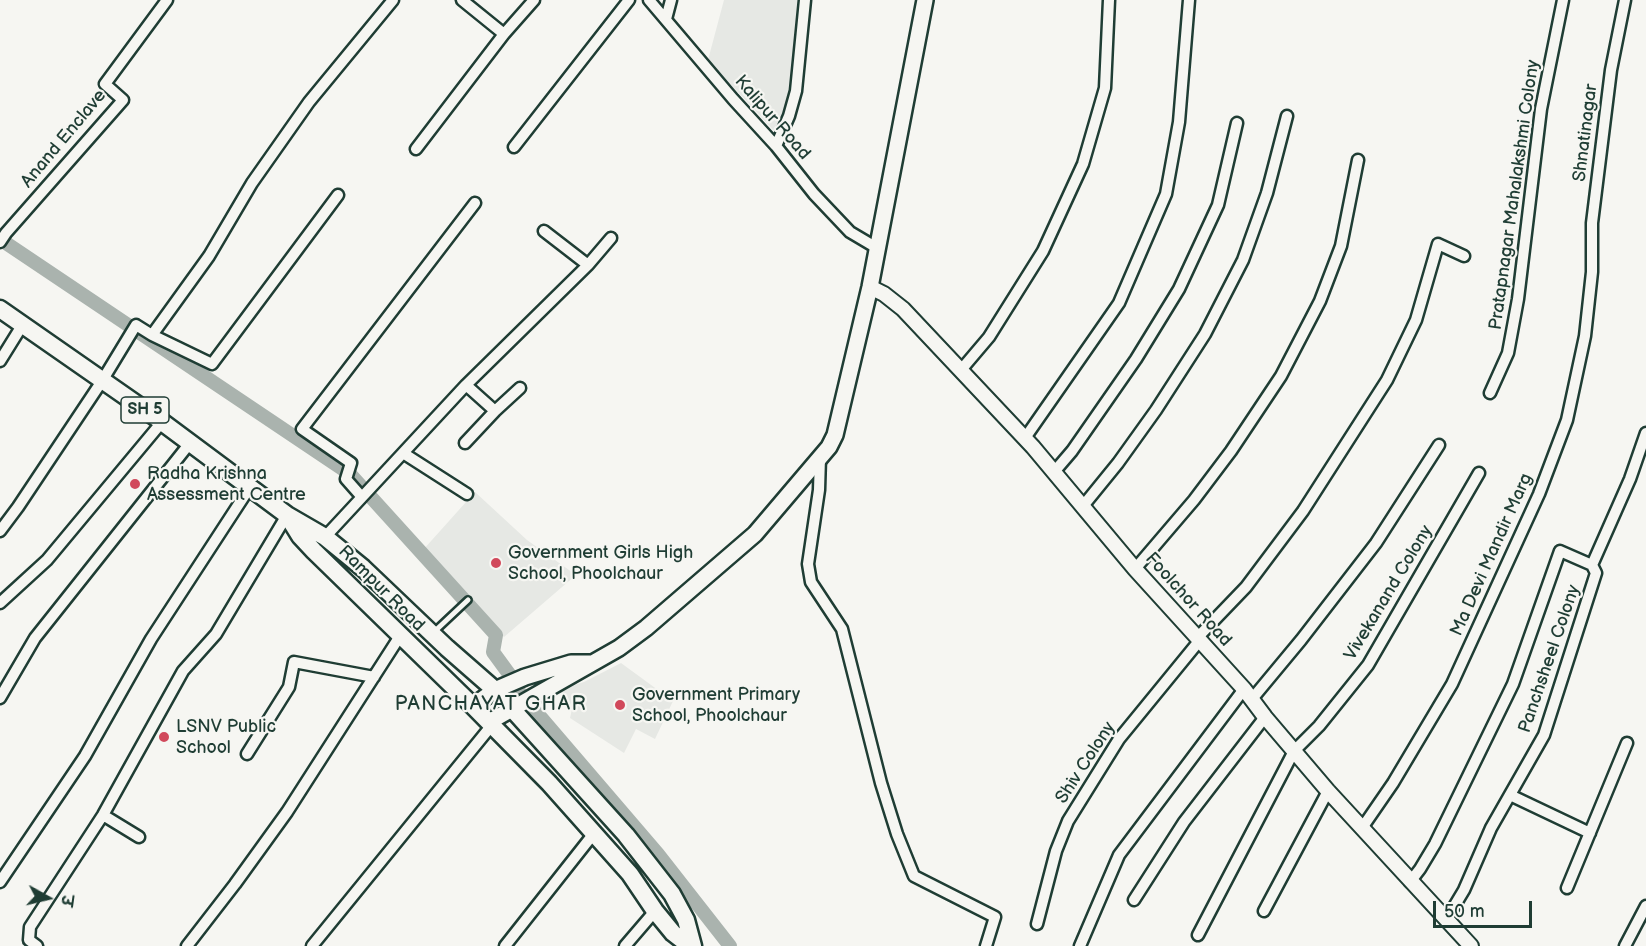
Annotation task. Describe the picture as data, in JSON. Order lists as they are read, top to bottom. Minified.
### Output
{"streets":{"main road":["SH 5","Rampur Road"],"street":["Kalipur Road","Shnatinagar","Anand Enclave","Pratapnagar Mahalakshmi Colony","Ma Devi Mandir Marg","Vivekanand Colony","Foolchor Road","Panchsheel Colony","Shiv Colony"]},"crossings":[["Shnatinagar","Ma Devi Mandir Marg"],["Ma Devi Mandir Marg","Foolchor Road"],["Vivekanand Colony","Foolchor Road"],["Foolchor Road","Panchsheel Colony"],["Foolchor Road","Shiv Colony"]],"districts":["PANCHAYAT GHAR"],"places":["Radha Krishna Assessment Centre","Government Girls High School, Phoolchaur","Government Primary School, Phoolchaur","LSNV Public School"],"scale_bar":"50 m","north":"right"}
